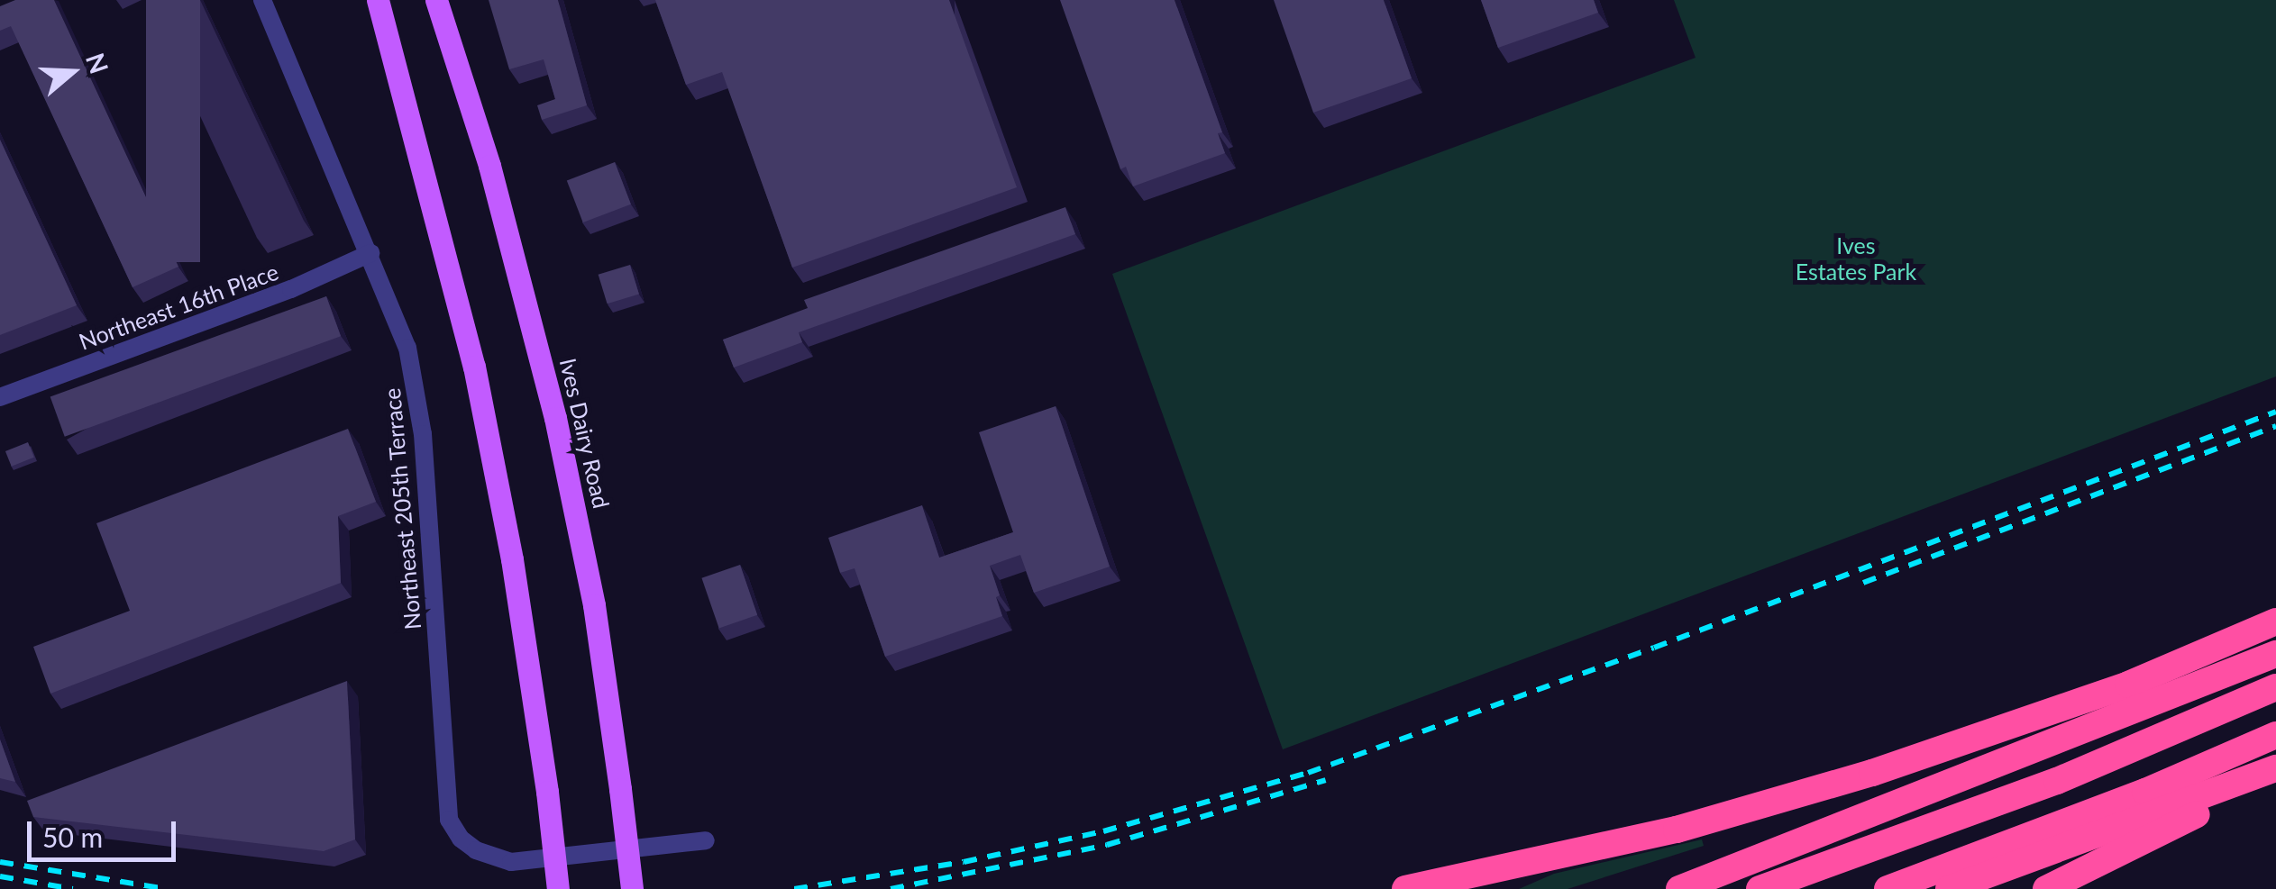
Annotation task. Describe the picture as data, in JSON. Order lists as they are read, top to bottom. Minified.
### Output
{"streets":{"main road":["Ives Dairy Road"],"street":["Northeast 16th Place","Northeast 205th Terrace"]},"crossings":[["Northeast 16th Place","Northeast 205th Terrace"]],"parks":["Ives Estates Park"],"scale_bar":"50 m","north":"right"}
